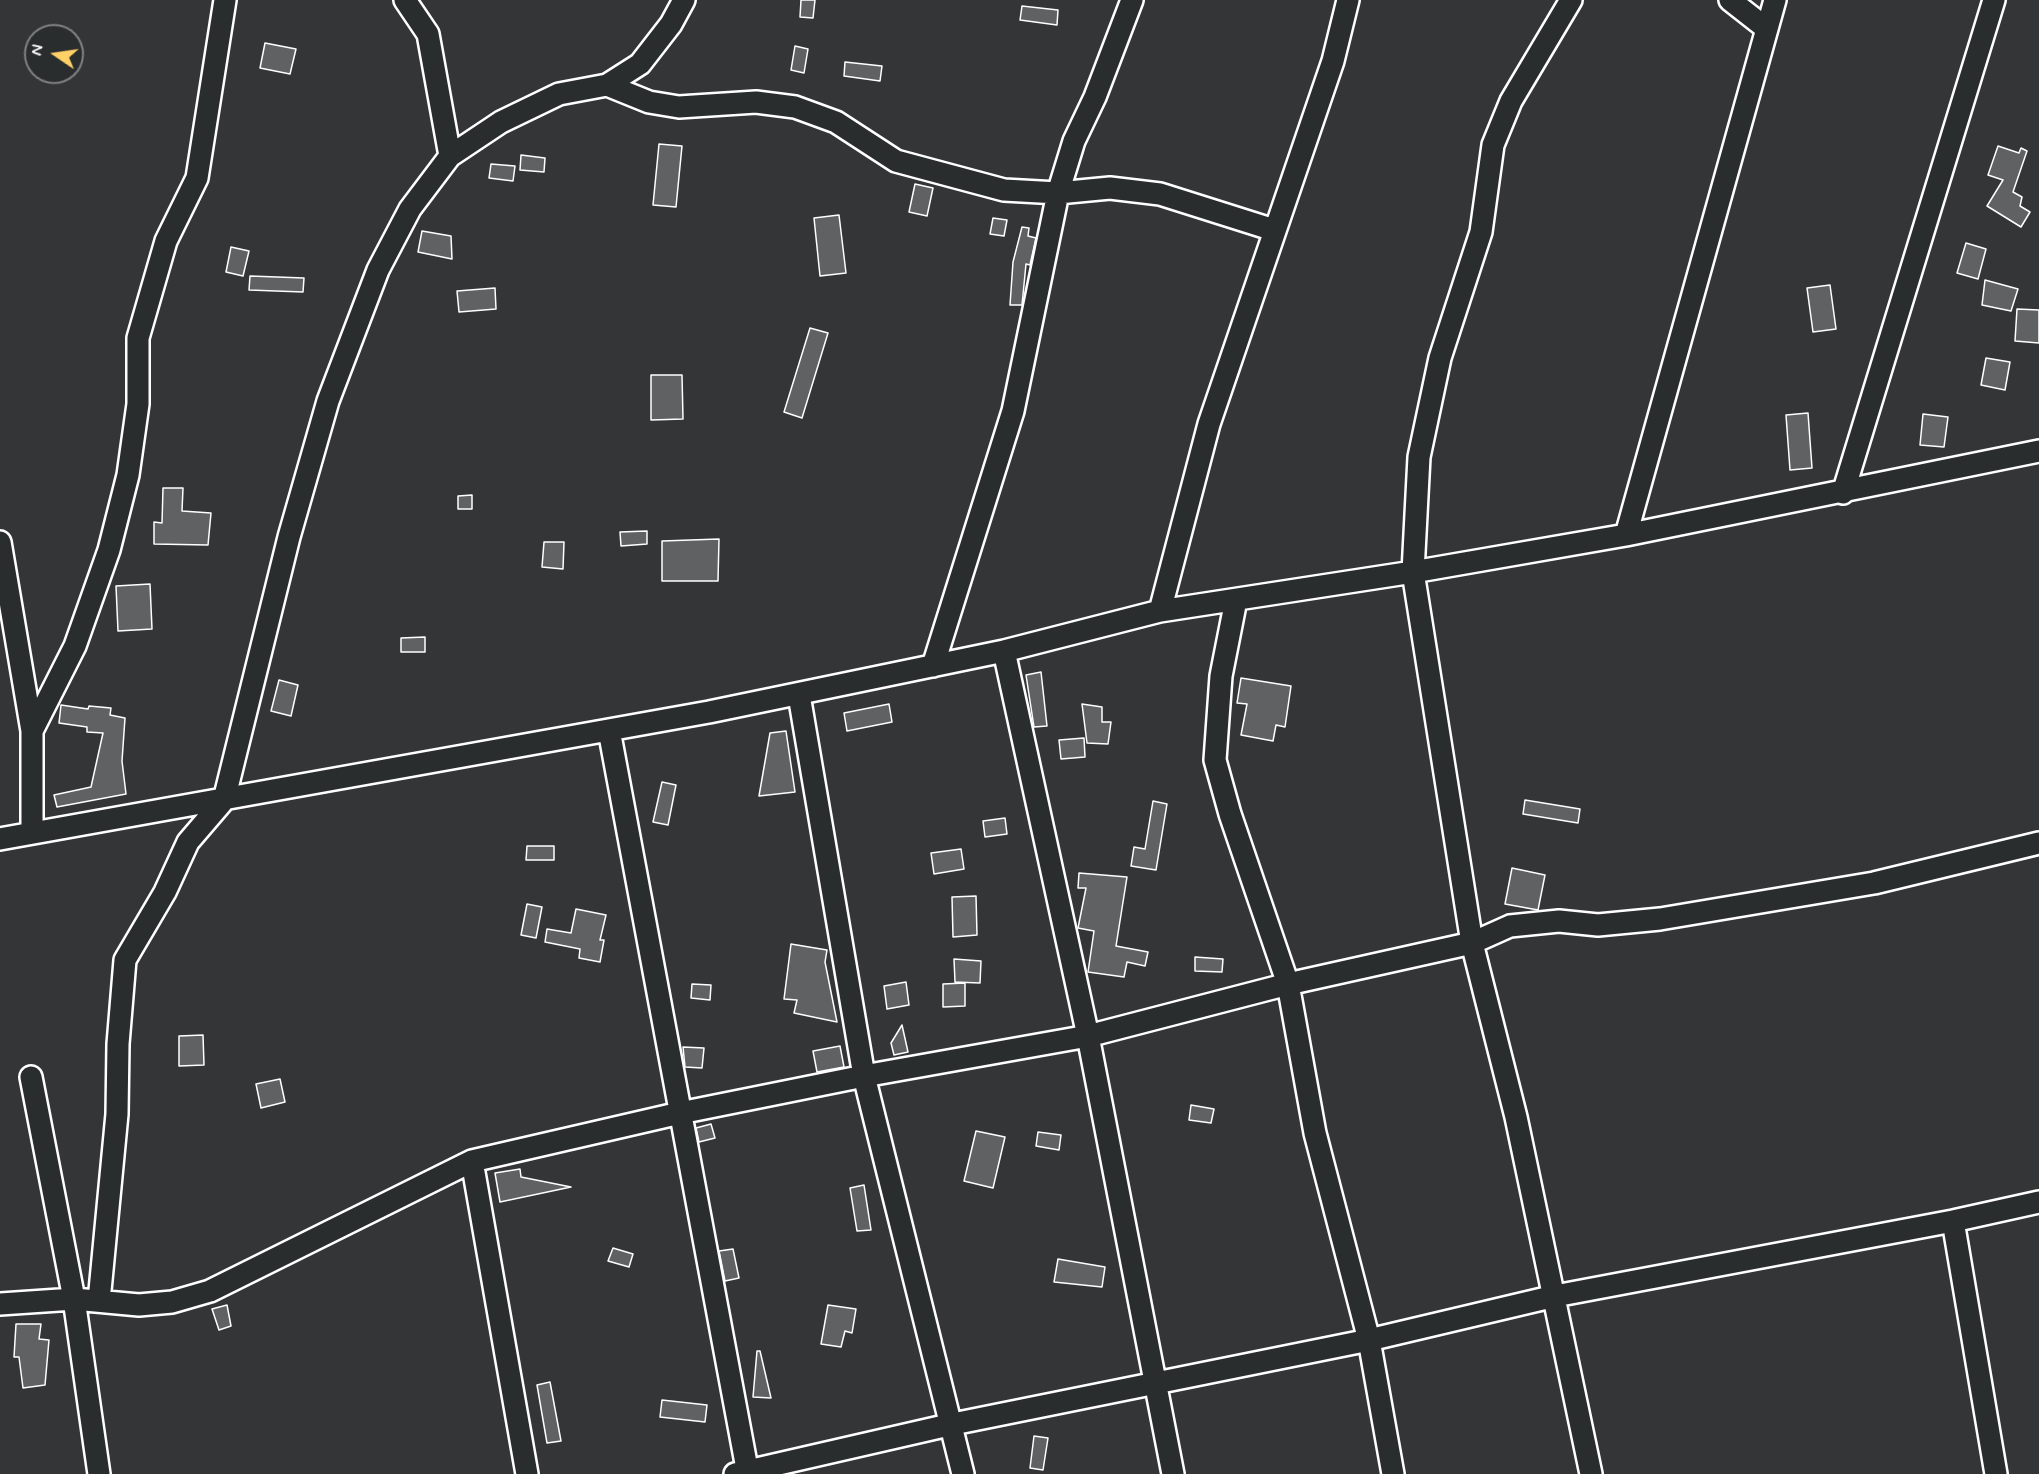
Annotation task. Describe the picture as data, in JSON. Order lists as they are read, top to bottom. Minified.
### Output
{"north":"left"}
